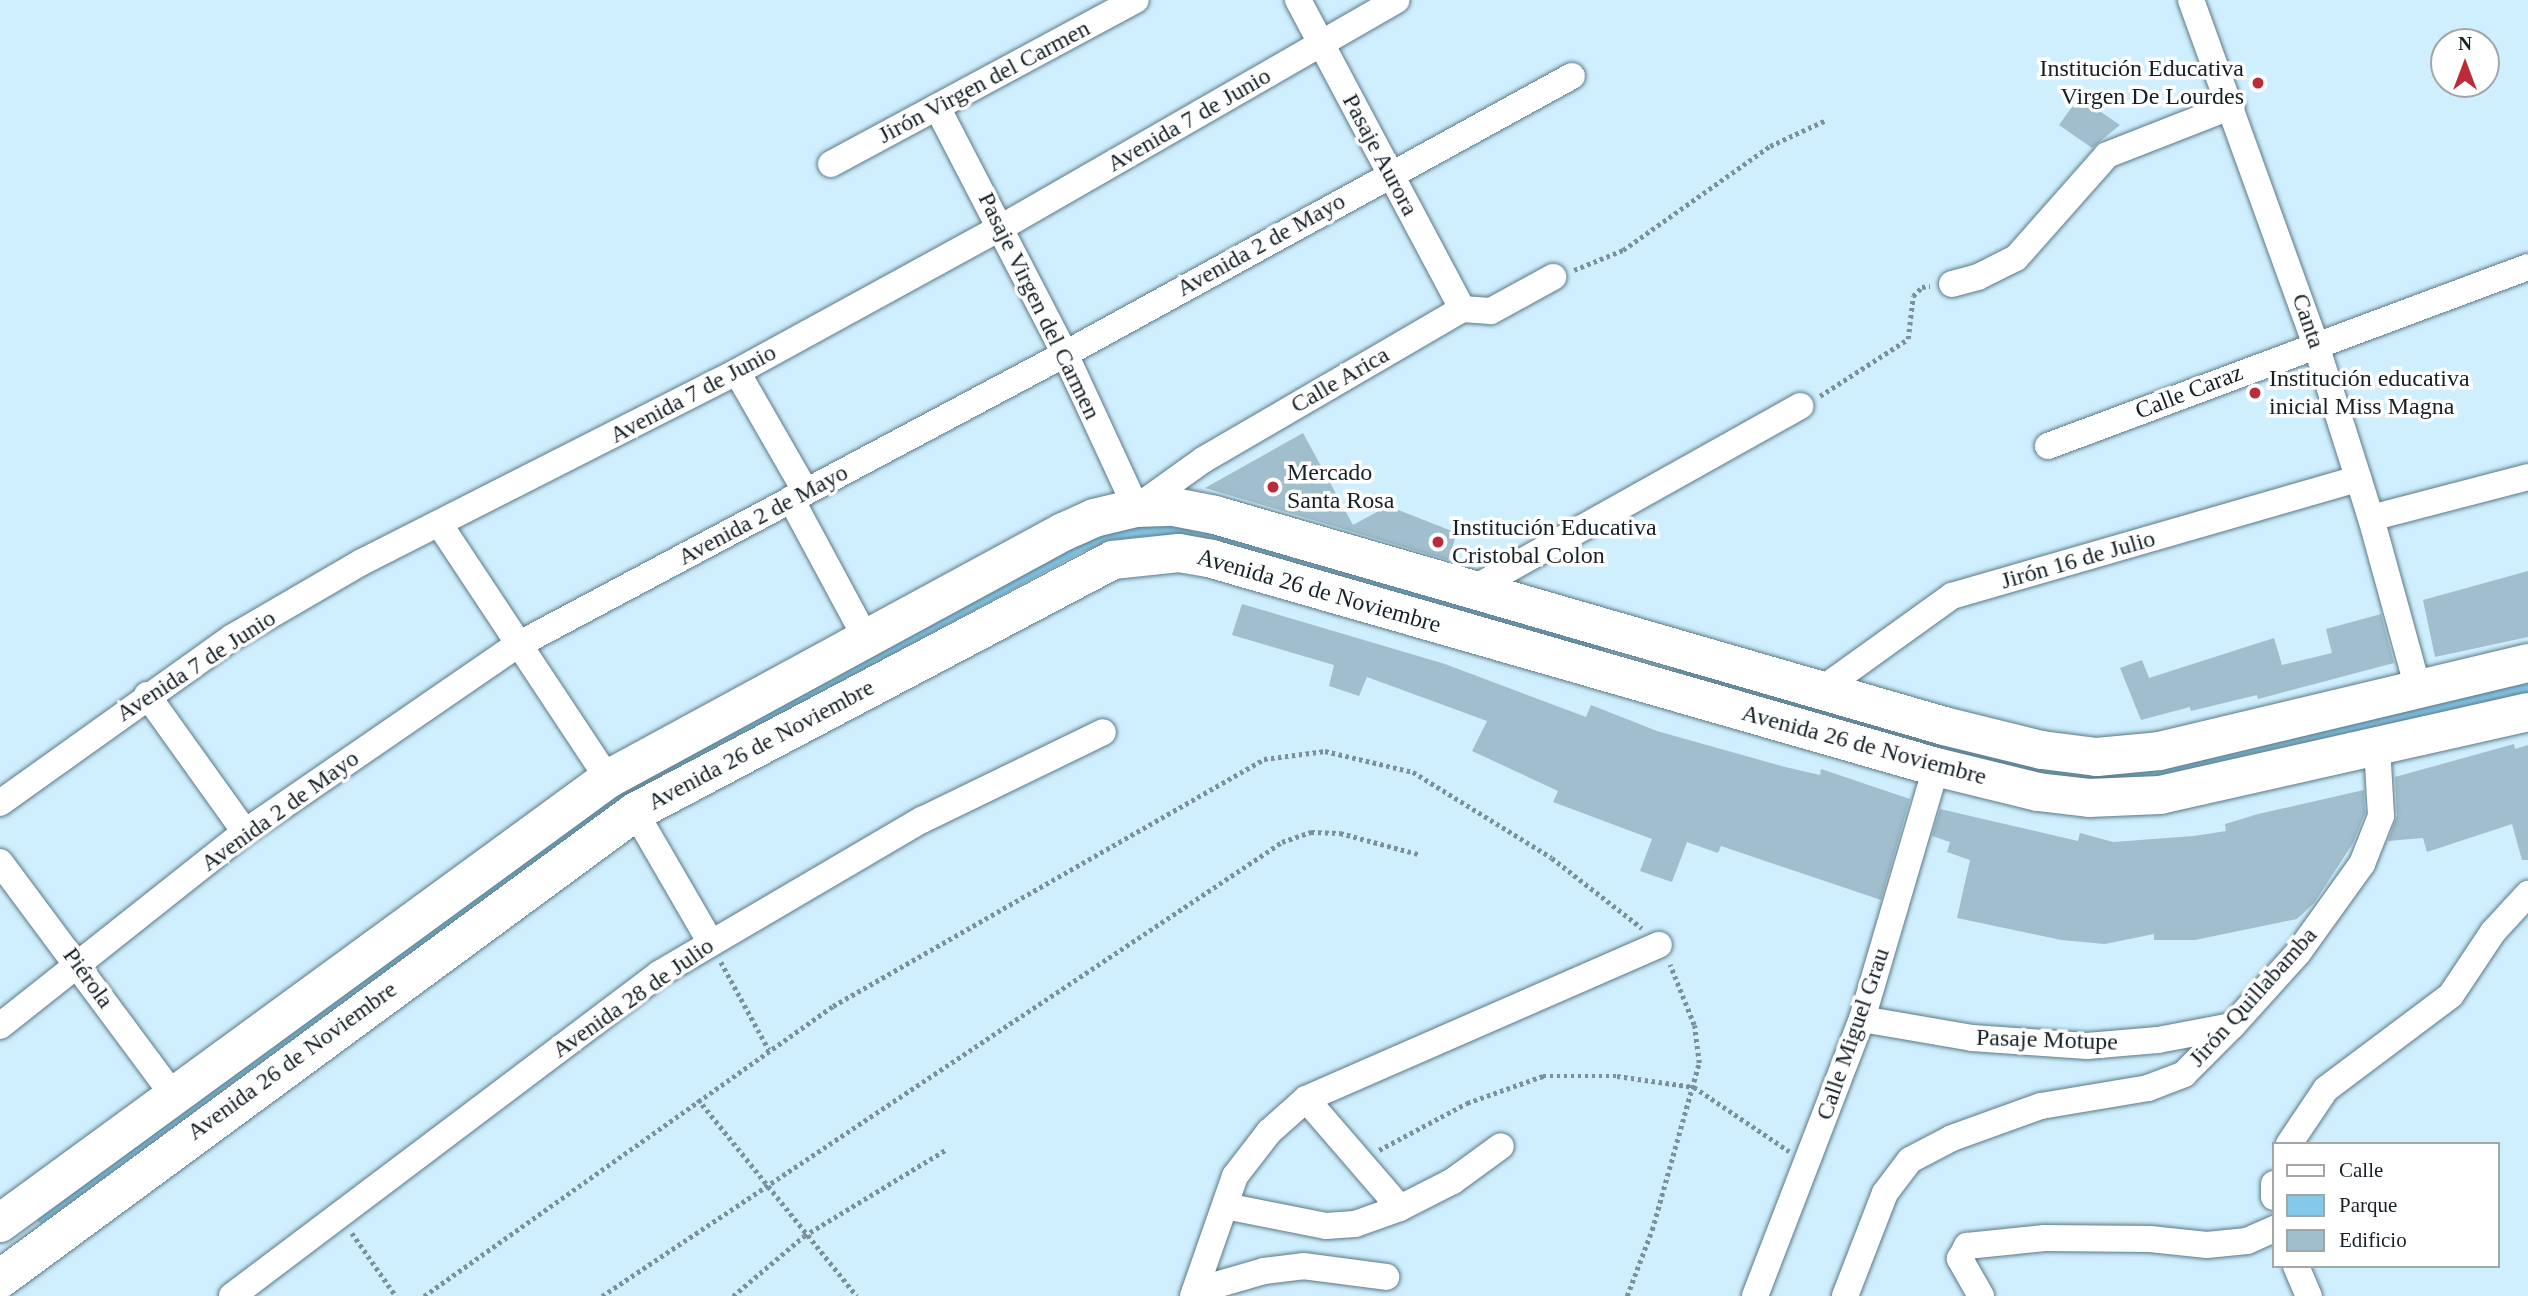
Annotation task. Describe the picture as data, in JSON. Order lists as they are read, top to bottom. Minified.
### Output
{"streets":{"main road":["Avenida 26 de Noviembre"],"street":["Jirón Virgen del Carmen","Avenida 7 de Junio","Pasaje Aurora","Avenida 2 de Mayo","Pasaje Virgen del Carmen","Canta","Calle Arica","Calle Caraz","Jirón 16 de Julio","Piérola","Jirón Quillabamba","Avenida 28 de Julio","Calle Miguel Grau","Pasaje Motupe"]},"crossings":[["Jirón Virgen del Carmen","Pasaje Virgen del Carmen"],["Avenida 7 de Junio","Pasaje Aurora"],["Avenida 7 de Junio","Pasaje Virgen del Carmen"],["Pasaje Aurora","Avenida 2 de Mayo"],["Pasaje Aurora","Calle Arica"],["Avenida 2 de Mayo","Pasaje Virgen del Carmen"],["Avenida 2 de Mayo","Piérola"],["Pasaje Virgen del Carmen","Calle Arica"],["Pasaje Virgen del Carmen","Avenida 26 de Noviembre"],["Canta","Calle Caraz"],["Canta","Jirón 16 de Julio"],["Canta","Avenida 26 de Noviembre"],["Calle Arica","Avenida 26 de Noviembre"],["Jirón 16 de Julio","Avenida 26 de Noviembre"],["Avenida 26 de Noviembre","Piérola"],["Avenida 26 de Noviembre","Jirón Quillabamba"],["Avenida 26 de Noviembre","Calle Miguel Grau"],["Jirón Quillabamba","Pasaje Motupe"],["Calle Miguel Grau","Pasaje Motupe"]],"places":["Institución Educativa Virgen De Lourdes","Institución educativa inicial Miss Magna","Mercado Santa Rosa","Institución Educativa Cristobal Colon"],"legend":["Calle","Parque","Edificio"],"north":"top"}
